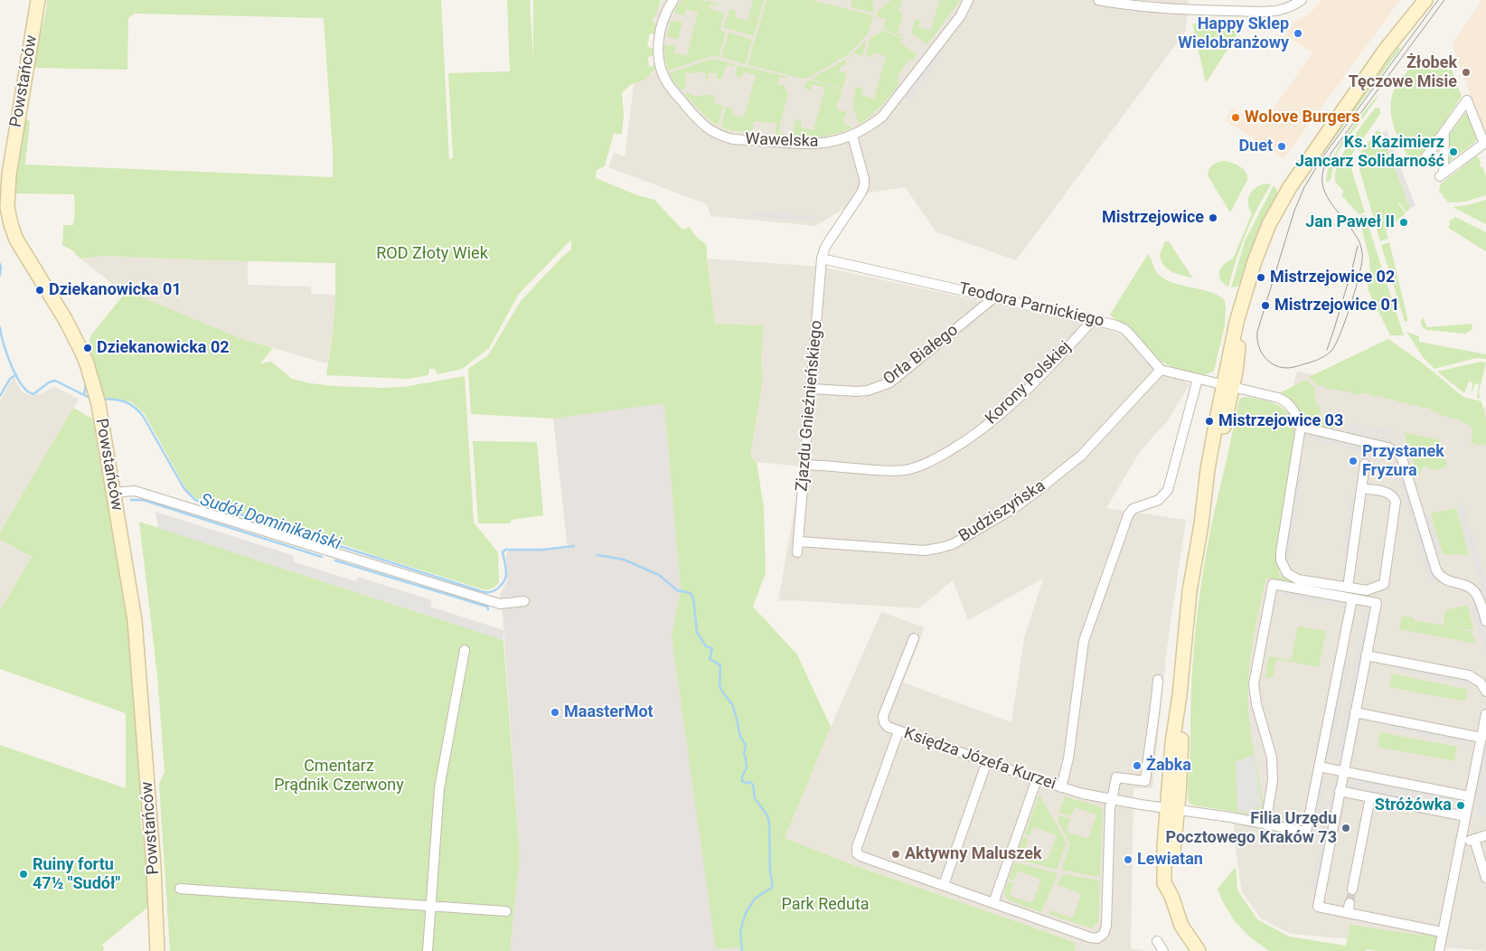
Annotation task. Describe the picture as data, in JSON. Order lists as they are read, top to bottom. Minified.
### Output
{"streets":{"street":["Powstańców","Wawelska","Teodora Parnickiego","Orła Białego","Korony Polskiej","Zjazdu Gnieźnieńskiego","Budziszyńska","Księdza Józefa Kurzei"]},"crossings":[["Teodora Parnickiego","Orła Białego"],["Teodora Parnickiego","Korony Polskiej"],["Teodora Parnickiego","Zjazdu Gnieźnieńskiego"],["Teodora Parnickiego","Budziszyńska"],["Orła Białego","Zjazdu Gnieźnieńskiego"],["Korony Polskiej","Zjazdu Gnieźnieńskiego"],["Zjazdu Gnieźnieńskiego","Budziszyńska"]],"water":["Sudół Dominikański"],"parks":["ROD Złoty Wiek","Cmentarz Prądnik Czerwony","Park Reduta"],"places":["Happy Sklep Wielobranżowy","Żłobek Tęczowe Misie","Wolove Burgers","Duet","Ks. Kazimierz Jancarz Solidarność","Mistrzejowice","Jan Paweł II","Mistrzejowice 02","Dziekanowicka 01","Mistrzejowice 01","Dziekanowicka 02","Mistrzejowice 03","Przystanek Fryzura","MaasterMot","Żabka","Stróżówka","Filia Urzędu Pocztowego Kraków 73","Aktywny Maluszek","Lewiatan","Ruiny fortu 47½ \"Sudół\""]}
